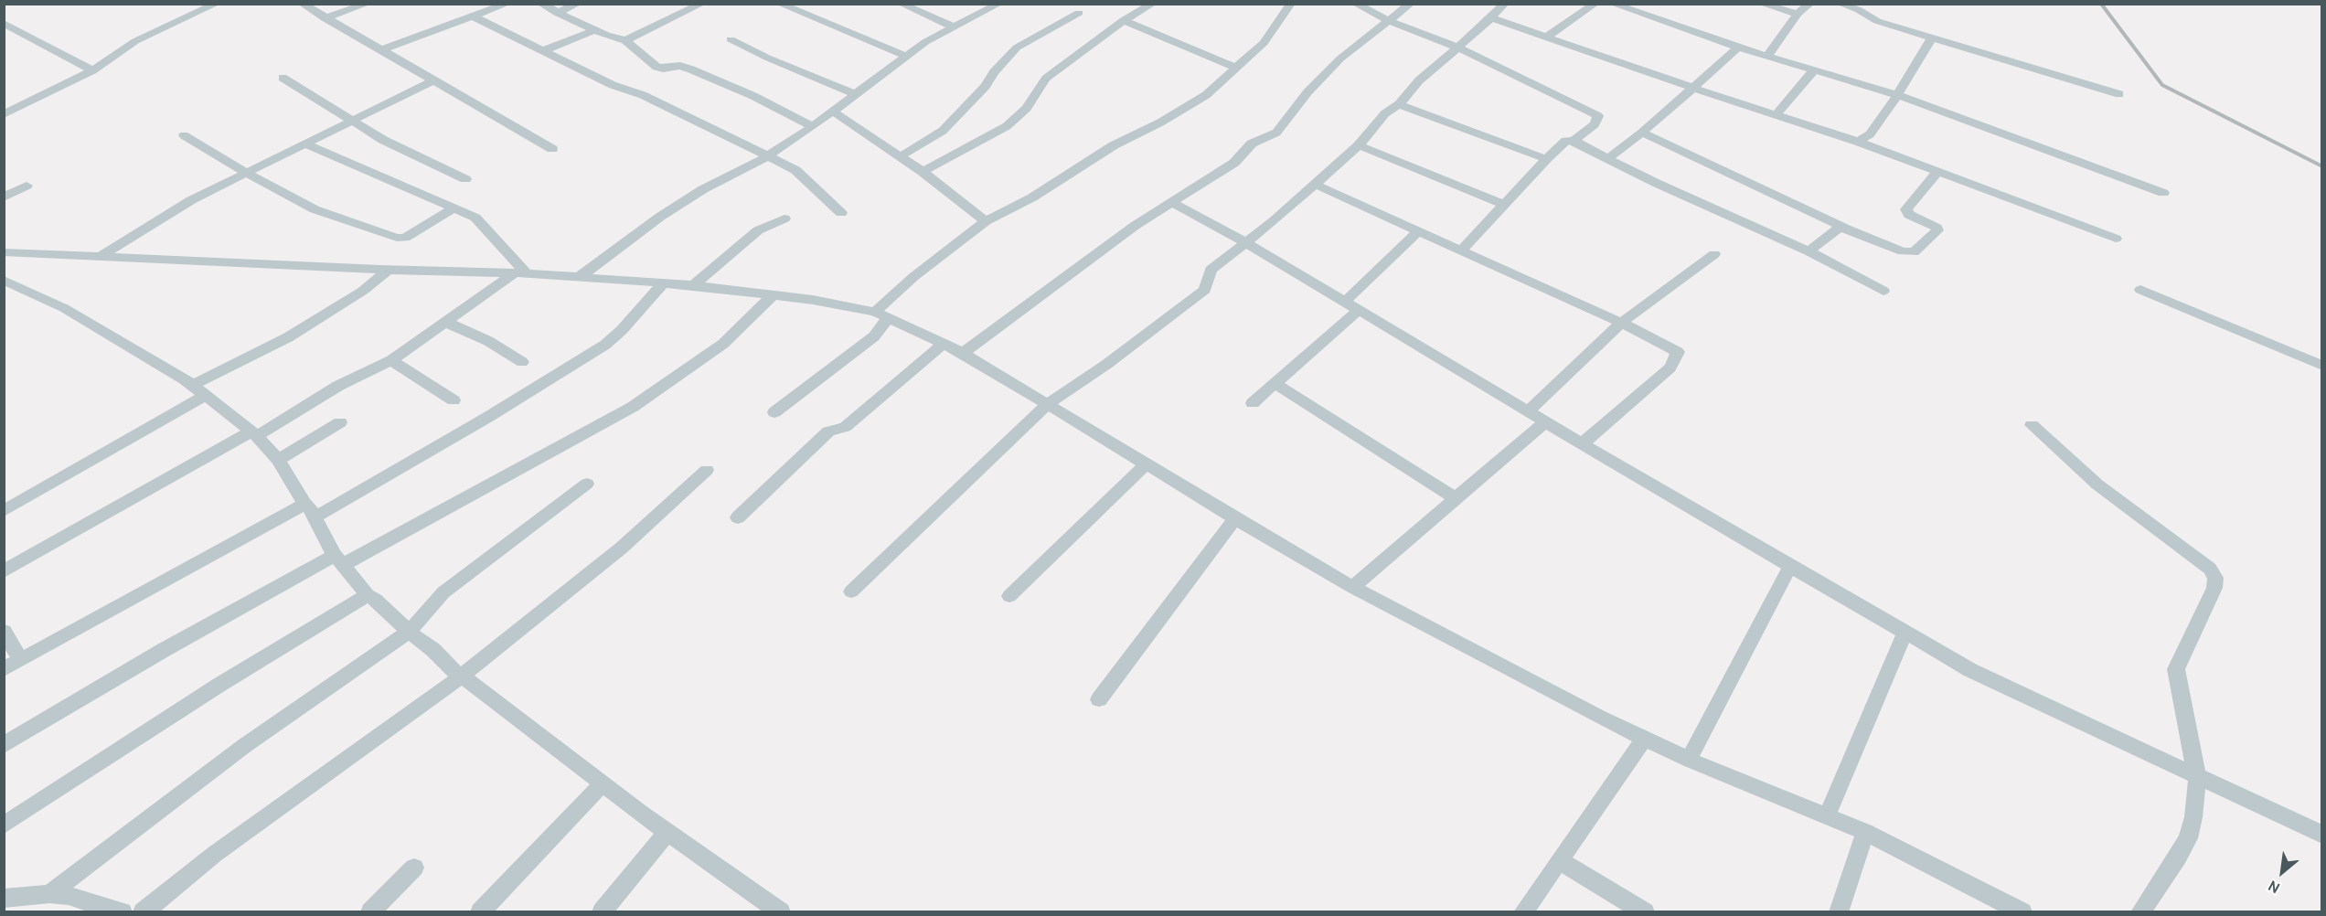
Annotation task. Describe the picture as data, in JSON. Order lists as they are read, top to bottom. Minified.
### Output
{"north":"bottom left"}
